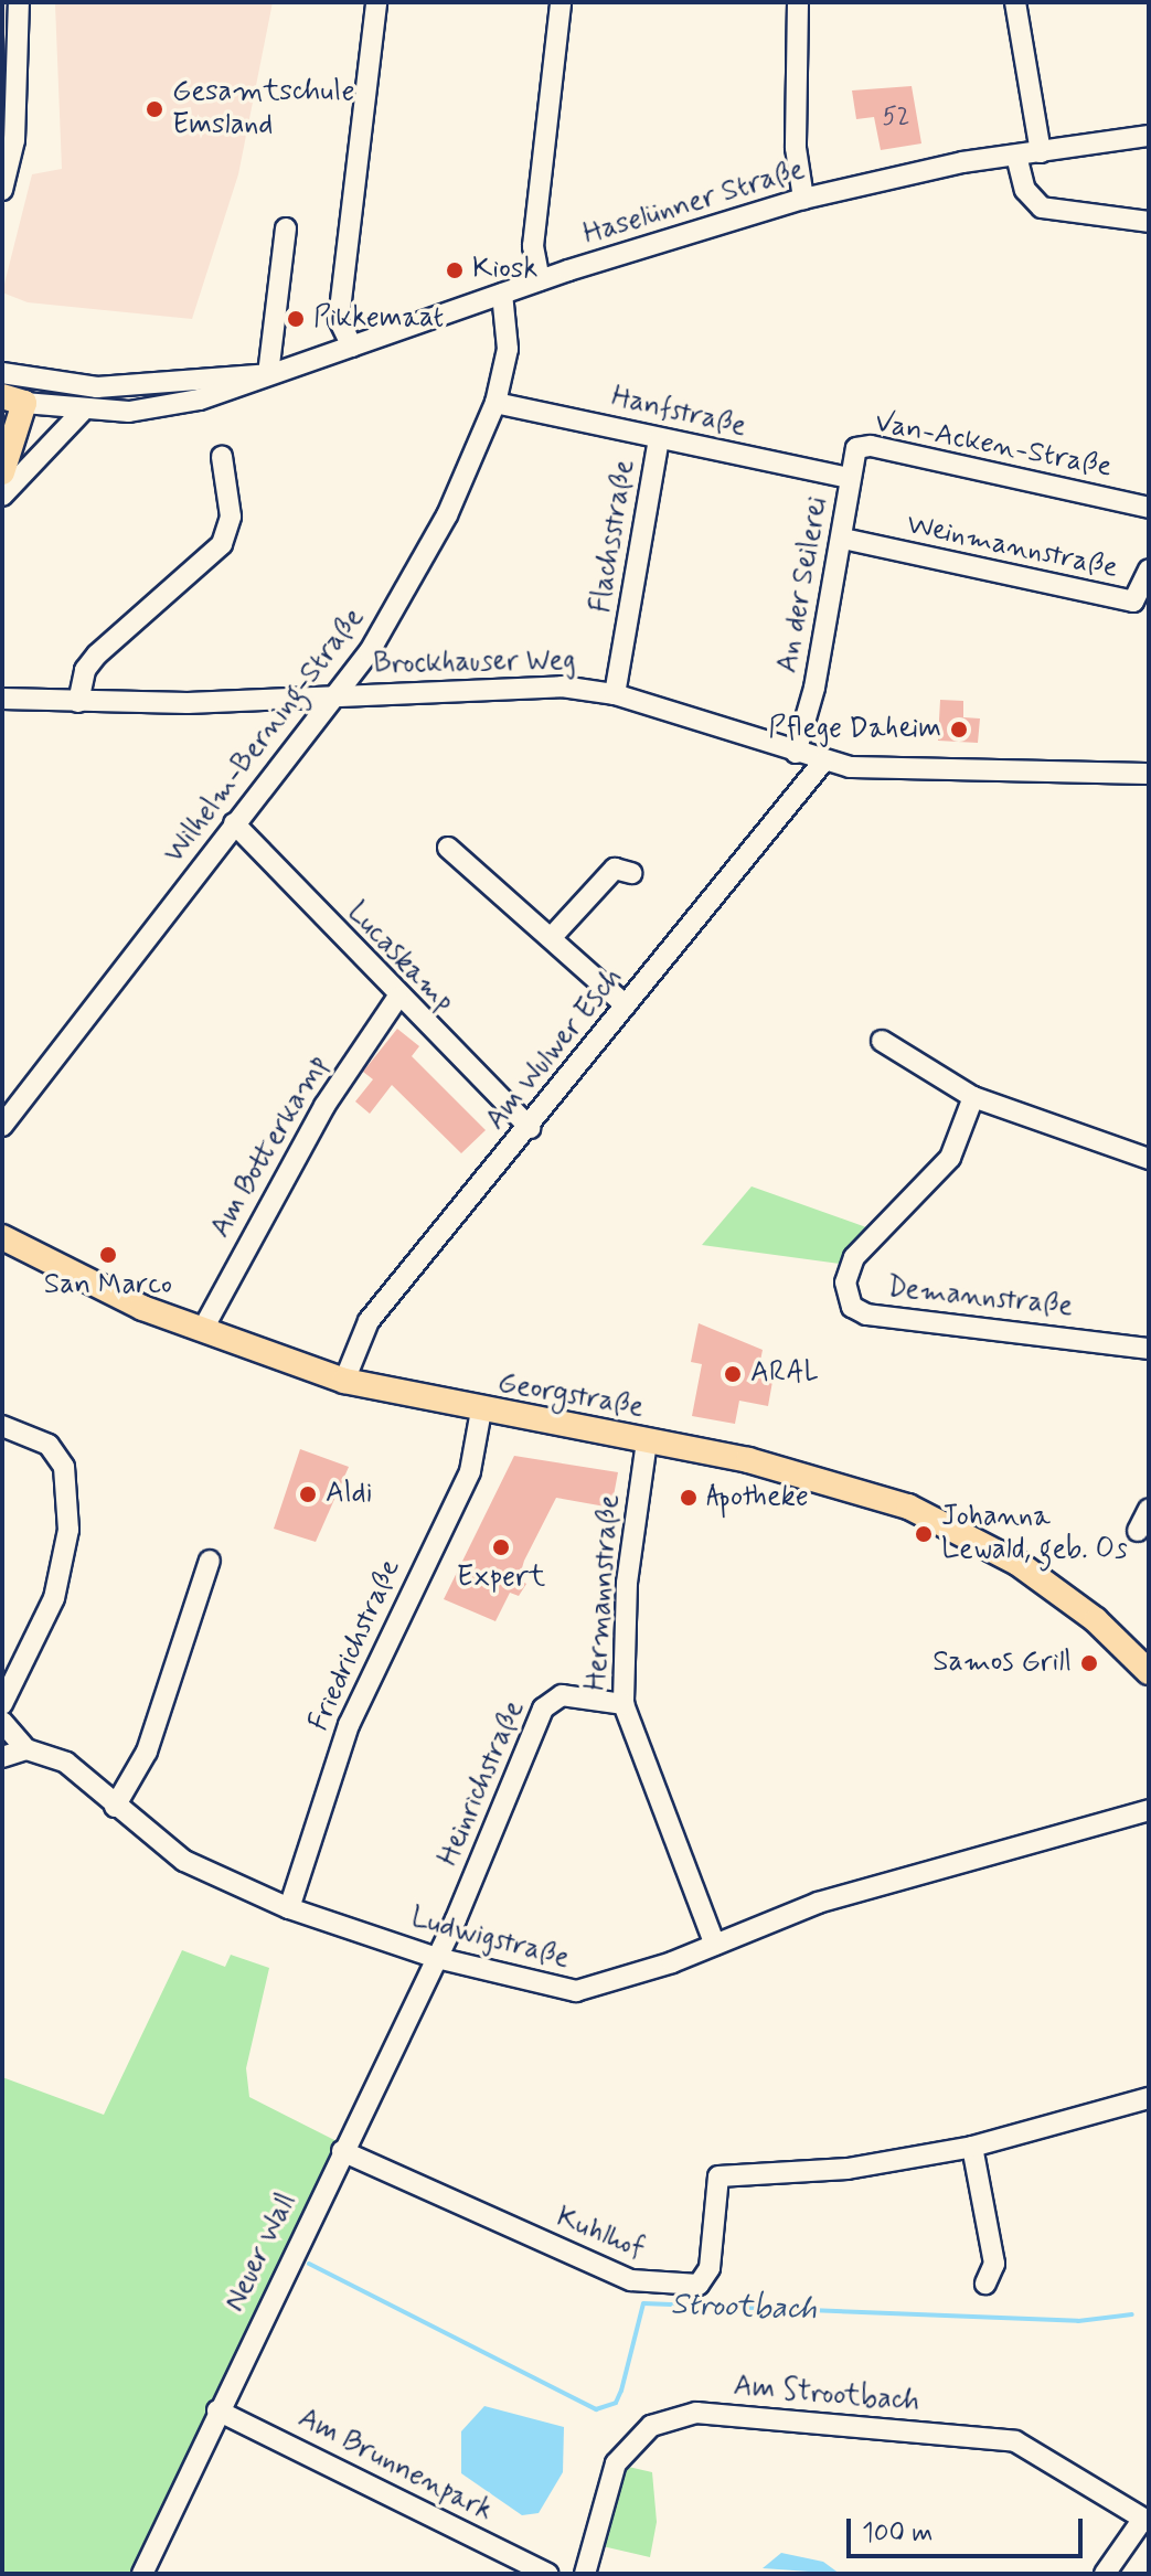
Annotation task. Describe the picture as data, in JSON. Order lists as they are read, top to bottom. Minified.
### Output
{"streets":{"main road":["Georgstraße"],"street":["Haselünner Straße","Hanfstraße","Van-Acken-Straße","Flachsstraße","Weinmannstraße","An der Seilerei","Brockhauser Weg","Wilhelm-Berning-Straße","Lucaskamp","Am Wulwer Esch","Am Botterkamp","Demannstraße","Hermannstraße","Friedrichstraße","Heinrichstraße","Ludwigstraße","Kuhlhof","Neuer Wall","Am Strootbach","Am Brunnenpark"]},"crossings":[["Haselünner Straße","Wilhelm-Berning-Straße"],["Hanfstraße","Van-Acken-Straße"],["Hanfstraße","Flachsstraße"],["Hanfstraße","An der Seilerei"],["Hanfstraße","Wilhelm-Berning-Straße"],["Van-Acken-Straße","An der Seilerei"],["Flachsstraße","Brockhauser Weg"],["Weinmannstraße","An der Seilerei"],["An der Seilerei","Brockhauser Weg"],["Brockhauser Weg","Wilhelm-Berning-Straße"],["Brockhauser Weg","Am Wulwer Esch"],["Wilhelm-Berning-Straße","Lucaskamp"],["Lucaskamp","Am Wulwer Esch"],["Lucaskamp","Am Botterkamp"],["Am Wulwer Esch","Georgstraße"],["Am Botterkamp","Georgstraße"],["Georgstraße","Hermannstraße"],["Georgstraße","Friedrichstraße"],["Hermannstraße","Heinrichstraße"],["Hermannstraße","Ludwigstraße"],["Friedrichstraße","Ludwigstraße"],["Heinrichstraße","Ludwigstraße"],["Heinrichstraße","Neuer Wall"],["Ludwigstraße","Neuer Wall"],["Kuhlhof","Neuer Wall"],["Neuer Wall","Am Brunnenpark"]],"water":["Strootbach"],"places":["Gesamtschule Emsland","Kiosk","Pikkemaat","Pflege Daheim","San Marco","ARAL","Aldi","Apotheke","Johanna Lewald, geb. Os","Expert","Samos Grill"],"house_numbers":["52"],"scale_bar":"100 m"}
